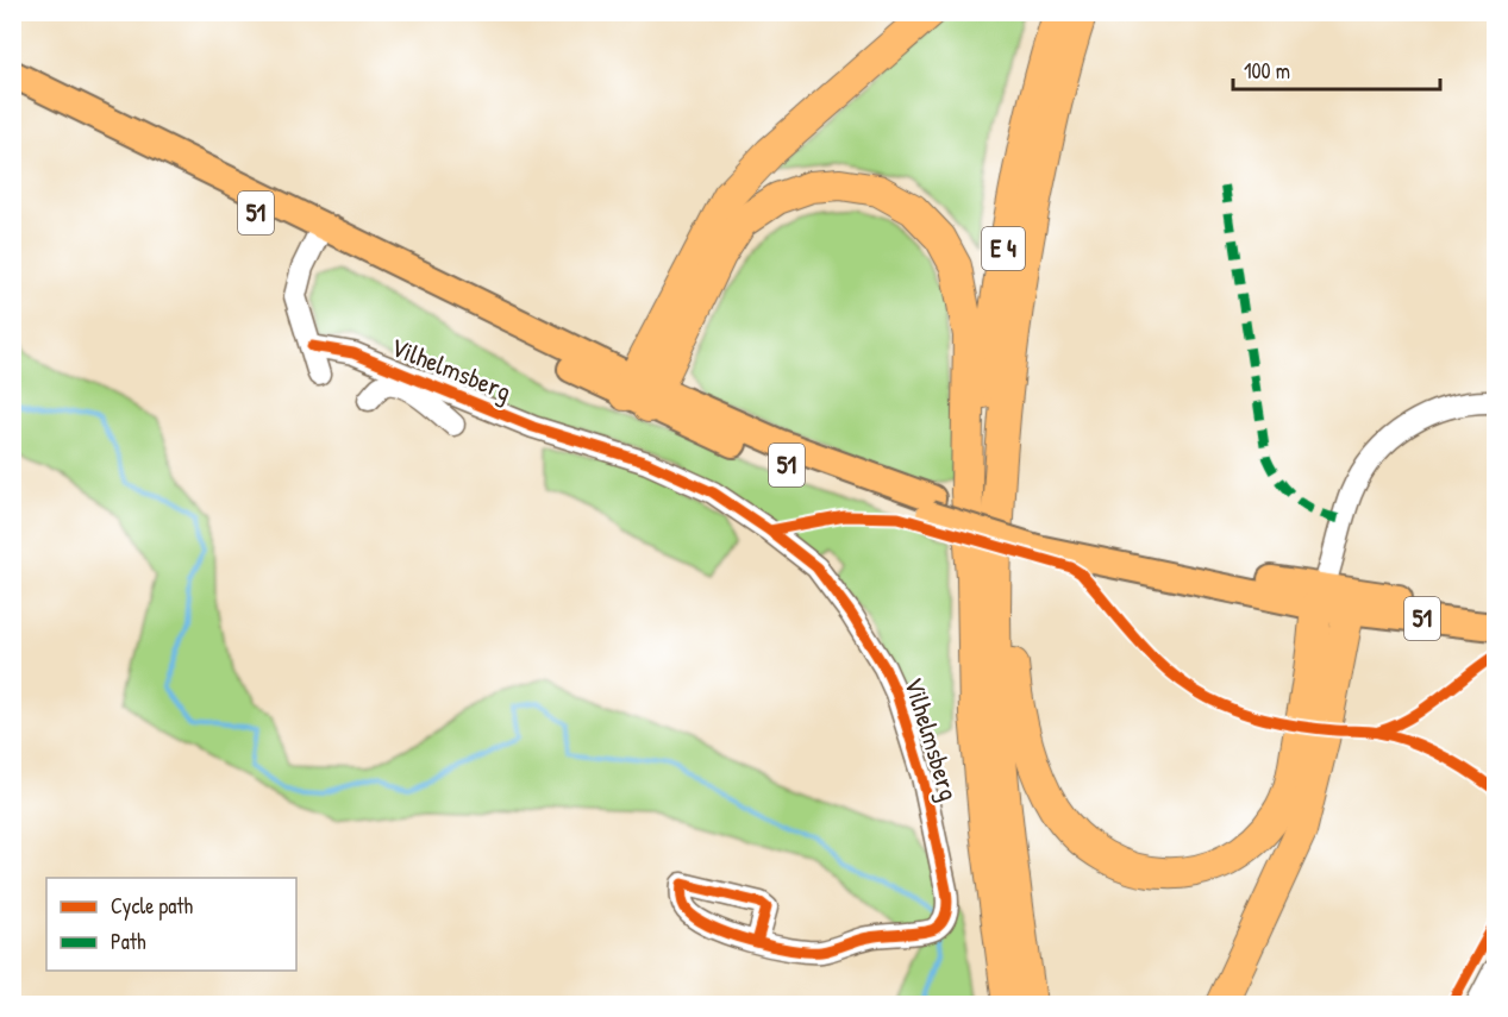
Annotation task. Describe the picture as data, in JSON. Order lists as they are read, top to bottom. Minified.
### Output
{"streets":{"highway":["E 4"],"main road":["51"],"street":["Vilhelmsberg"]},"legend":["Cycle path","Path"],"scale_bar":"100 m"}
